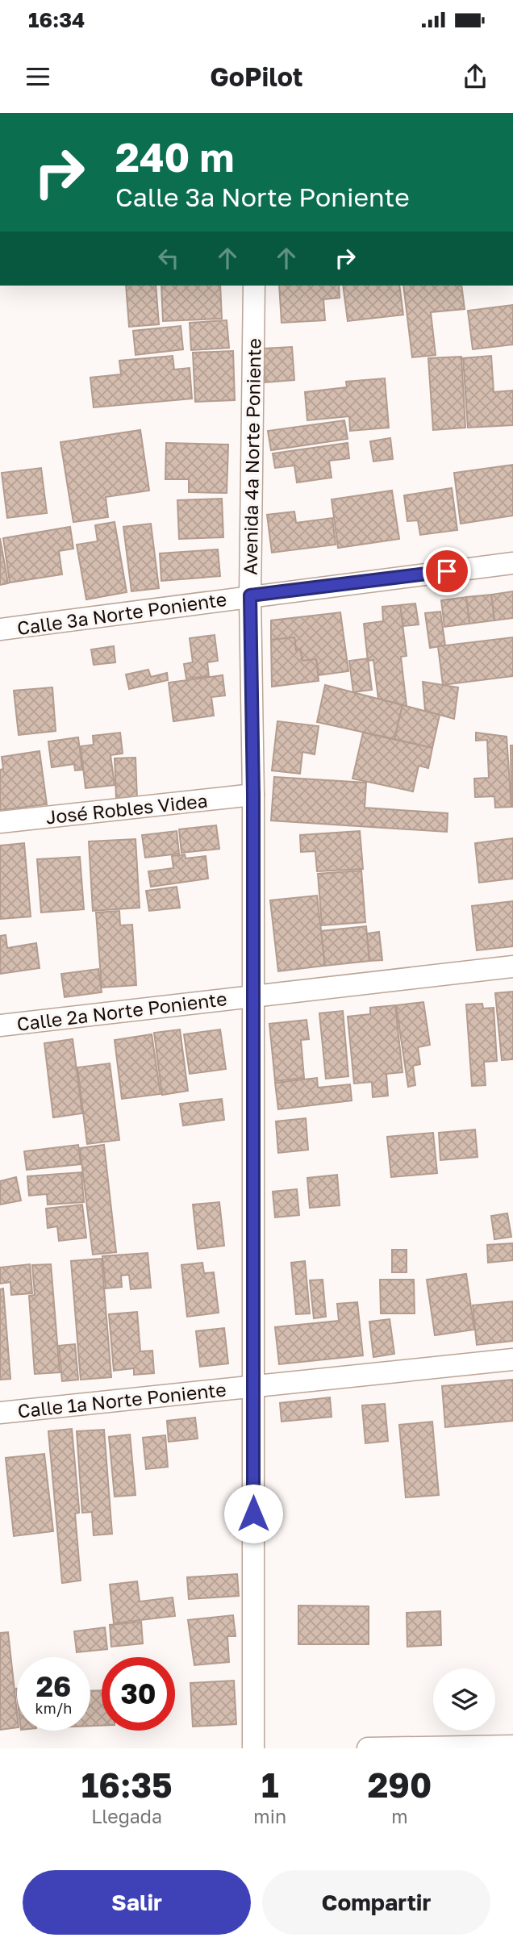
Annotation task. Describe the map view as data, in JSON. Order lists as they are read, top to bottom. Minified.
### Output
{"streets":{"street":["Avenida 4a Norte Poniente","Calle 3a Norte Poniente","José Robles Videa","Calle 2a Norte Poniente","Calle 1a Norte Poniente"]},"crossings":[["Avenida 4a Norte Poniente","Calle 3a Norte Poniente"],["Avenida 4a Norte Poniente","José Robles Videa"],["Avenida 4a Norte Poniente","Calle 2a Norte Poniente"],["Avenida 4a Norte Poniente","Calle 1a Norte Poniente"]],"page":{"status":"16:34","header":"GoPilot","turn":["240 m","Calle 3a Norte Poniente"],"speed":"26 km/h","limit":"30","eta":["16:35","Llegada","1","min","290","m"],"buttons":["Salir","Compartir"]}}
